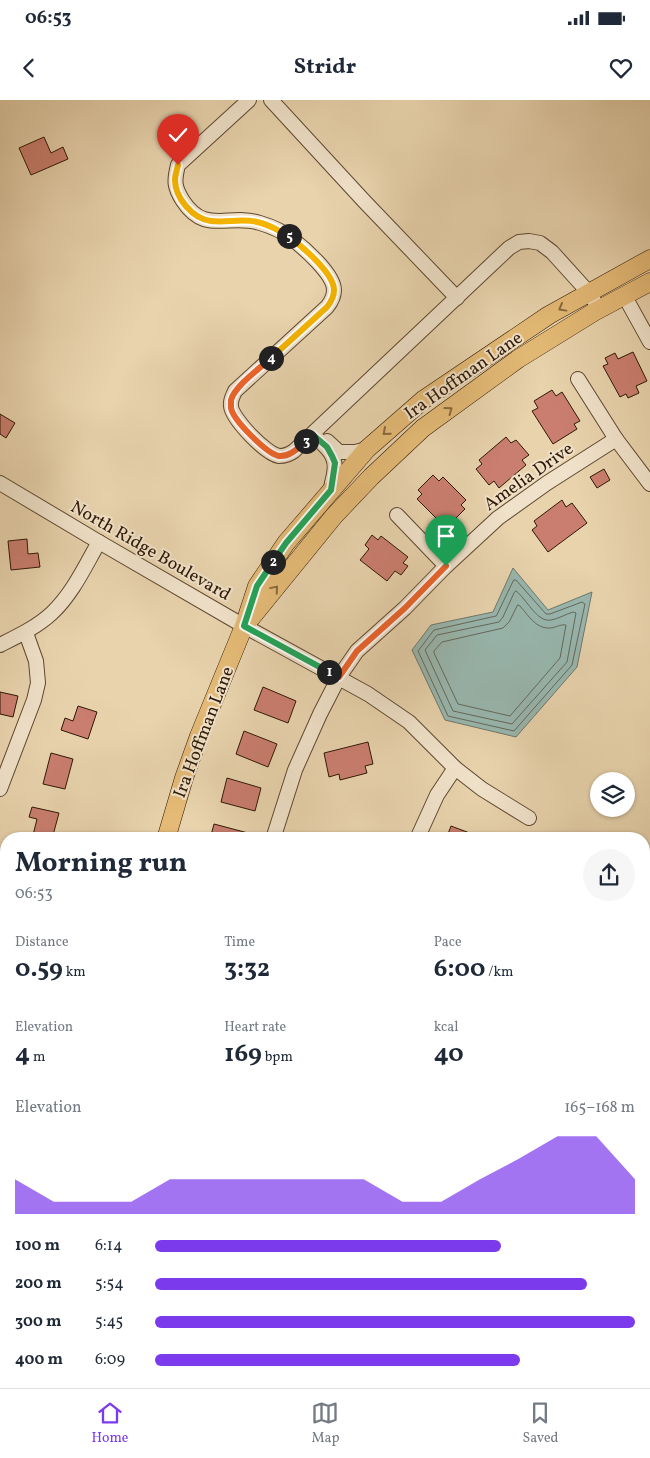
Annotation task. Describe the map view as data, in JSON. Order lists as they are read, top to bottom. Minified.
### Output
{"streets":{"main road":["Ira Hoffman Lane"],"street":["Amelia Drive","North Ridge Boulevard"]},"crossings":[["Ira Hoffman Lane","North Ridge Boulevard"],["Amelia Drive","North Ridge Boulevard"]],"page":{"status":"06:53","header":"Stridr","pins":["5","4","3","2","1"],"heading":["Morning run","06:53"],"stats":[["Distance","0.59 km"],["Time","3:32"],["Pace","6:00 /km"],["Elevation","4 m"],["Heart rate","169 bpm"],["kcal","40"]],"chart":["Elevation","165–168 m"],"list":[{"name":"100 m","note":"6:14"},{"name":"200 m","note":"5:54"},{"name":"300 m","note":"5:45"},{"name":"400 m","note":"6:09"}],"tabs":["Home","Map","Saved"]}}
